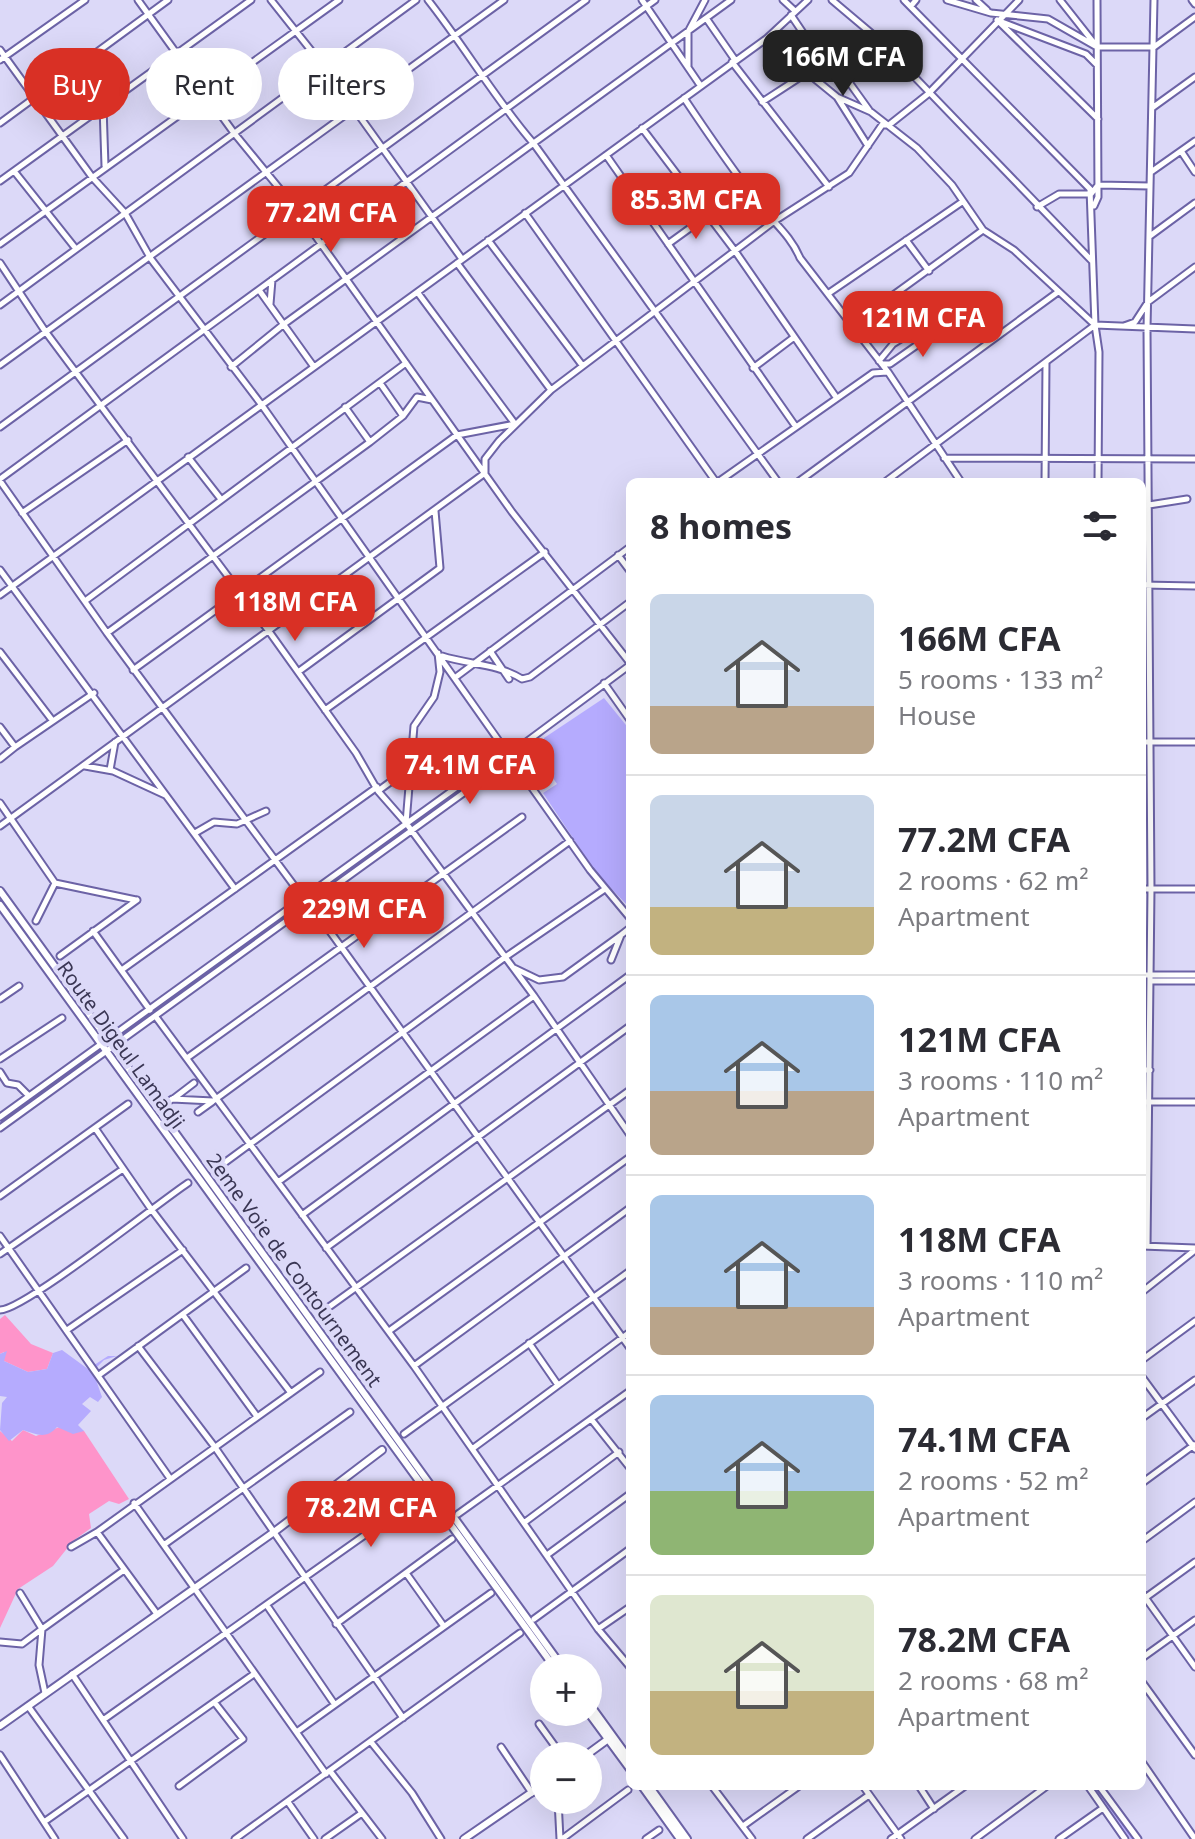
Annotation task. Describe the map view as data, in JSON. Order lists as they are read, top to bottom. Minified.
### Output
{"streets":{"main road":["Route Digeul Lamadji","2eme Voie de Contournement"]},"crossings":[["Route Digeul Lamadji","2eme Voie de Contournement"]],"page":{"price":["166M CFA","85.3M CFA","77.2M CFA","121M CFA","118M CFA","74.1M CFA","229M CFA","78.2M CFA"],"chip":["Buy","Rent","Filters"],"heading":"8 homes","list":[{"name":"166M CFA","note":"5 rooms · 133 m² · House"},{"name":"77.2M CFA","note":"2 rooms · 62 m² · Apartment"},{"name":"121M CFA","note":"3 rooms · 110 m² · Apartment"},{"name":"118M CFA","note":"3 rooms · 110 m² · Apartment"},{"name":"74.1M CFA","note":"2 rooms · 52 m² · Apartment"},{"name":"78.2M CFA","note":"2 rooms · 68 m² · Apartment"}],"map_buttons":["+","−"]}}
